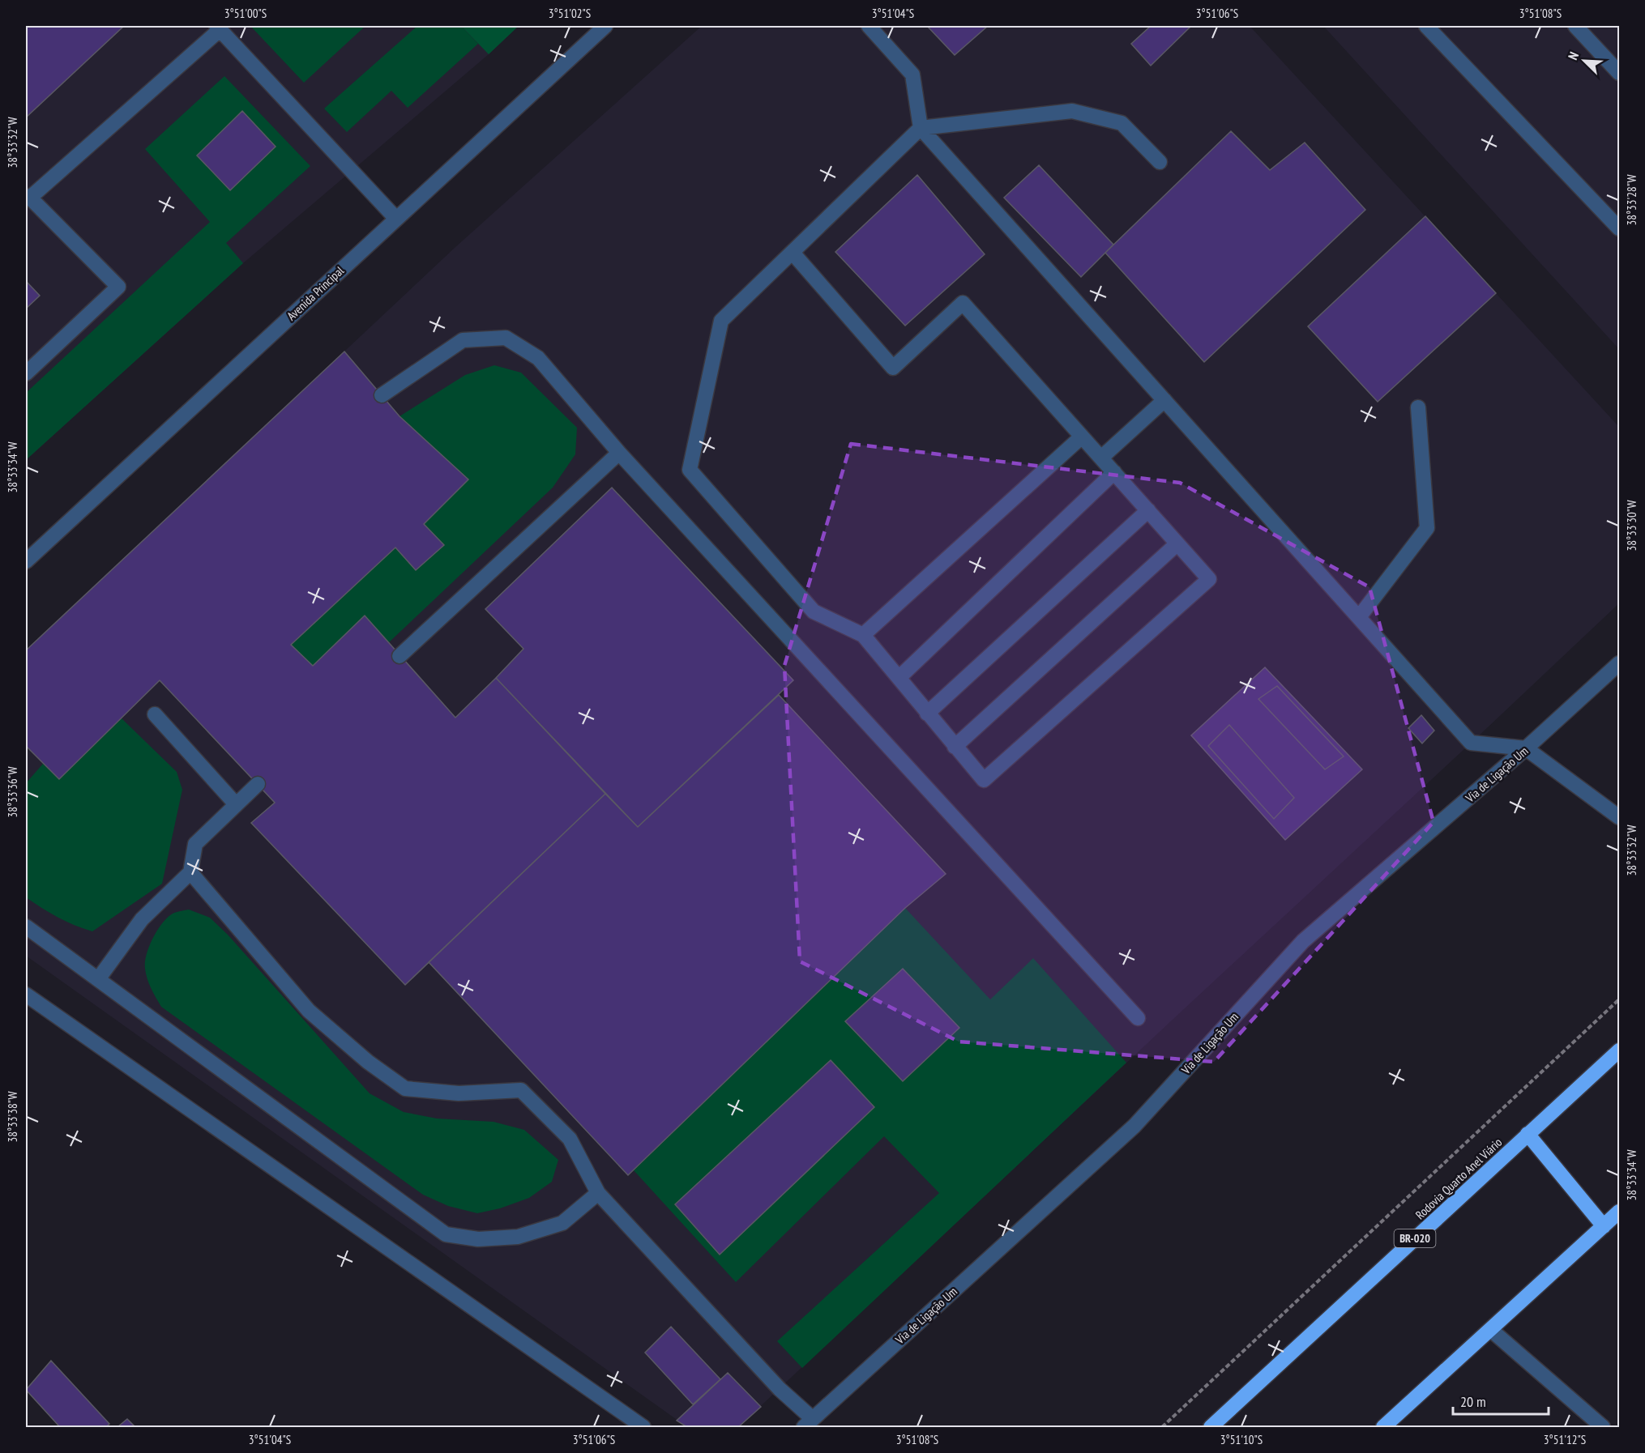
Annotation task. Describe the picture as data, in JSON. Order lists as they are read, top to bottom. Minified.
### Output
{"streets":{"highway":["Rodovia Quarto Anel Viário","BR-020"],"street":["Avenida Principal","Via de Ligação Um"]},"scale_bar":"20 m","north":"top left","coordinates":["3°51'00\"S","3°51'02\"S","3°51'04\"S","3°51'06\"S","3°51'08\"S","38°33'32\"W","38°33'28\"W","38°33'34\"W","38°33'30\"W","38°33'36\"W","38°33'38\"W","3°51'10\"S","3°51'12\"S"]}
